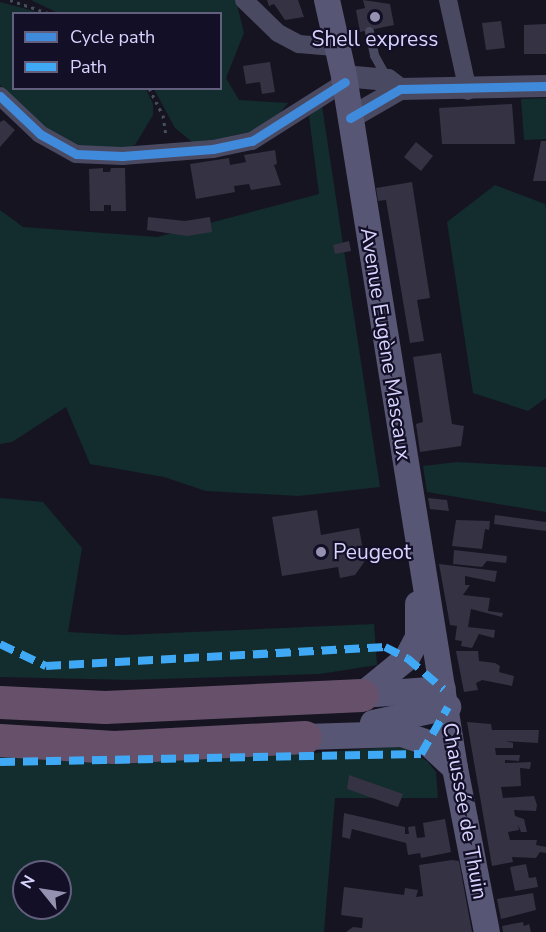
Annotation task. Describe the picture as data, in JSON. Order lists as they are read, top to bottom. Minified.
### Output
{"streets":{"main road":["Avenue Eugène Mascaux","Chaussée de Thuin"]},"crossings":[["Avenue Eugène Mascaux","Chaussée de Thuin"]],"places":["Shell express","Peugeot"],"legend":["Cycle path","Path"],"north":"top left"}
